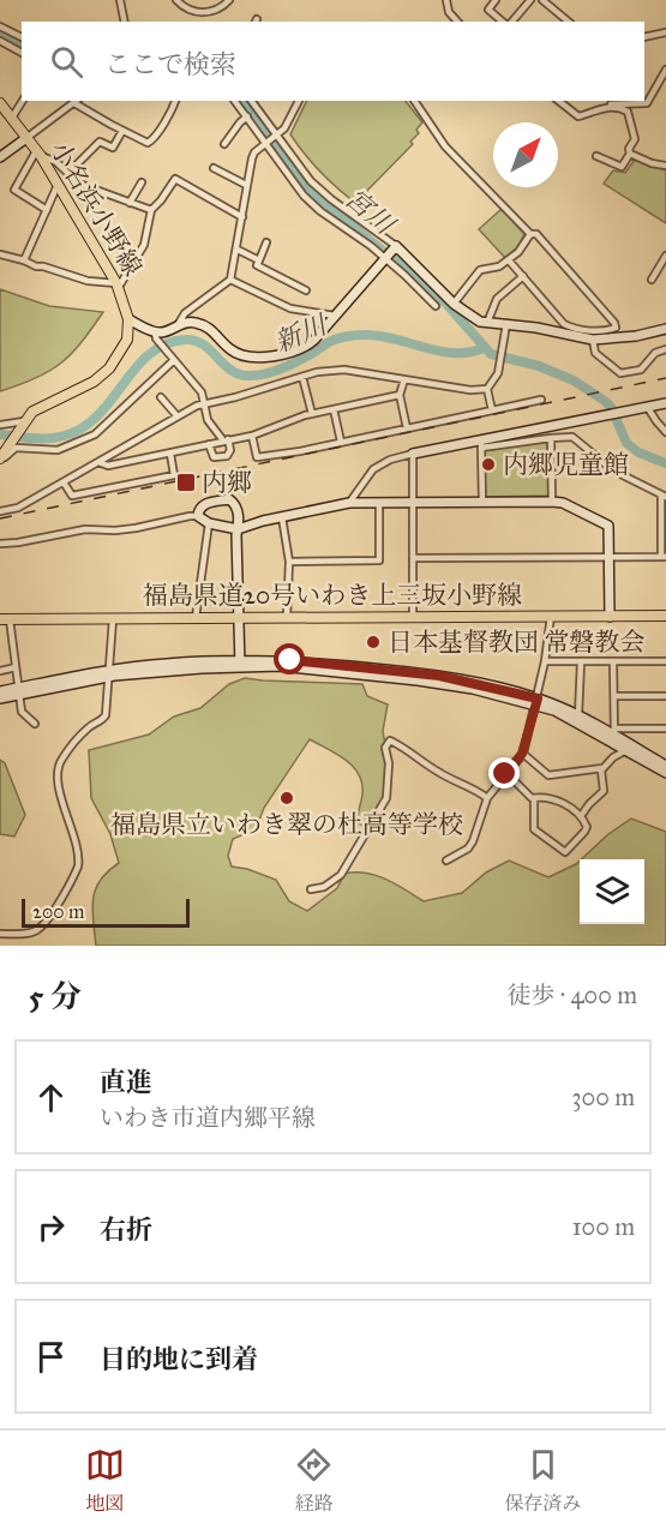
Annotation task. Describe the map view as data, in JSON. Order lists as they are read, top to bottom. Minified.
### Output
{"streets":{"main road":["小名浜小野線","福島県道20号いわき上三坂小野線"]},"water":["宮川","新川"],"places":{"other":["内郷児童館","日本基督教団 常磐教会","福島県立いわき翠の杜高等学校"],"transit":["内郷"]},"scale_bar":"200 m","north":"top right","page":{"search":"ここで検索","scale":"200 m","heading":["5 分","徒歩 · 400 m"],"list":[["直進","いわき市道内郷平線","300 m"],["右折","100 m"],"目的地に到着"],"nav":["地図","経路","保存済み"]}}
